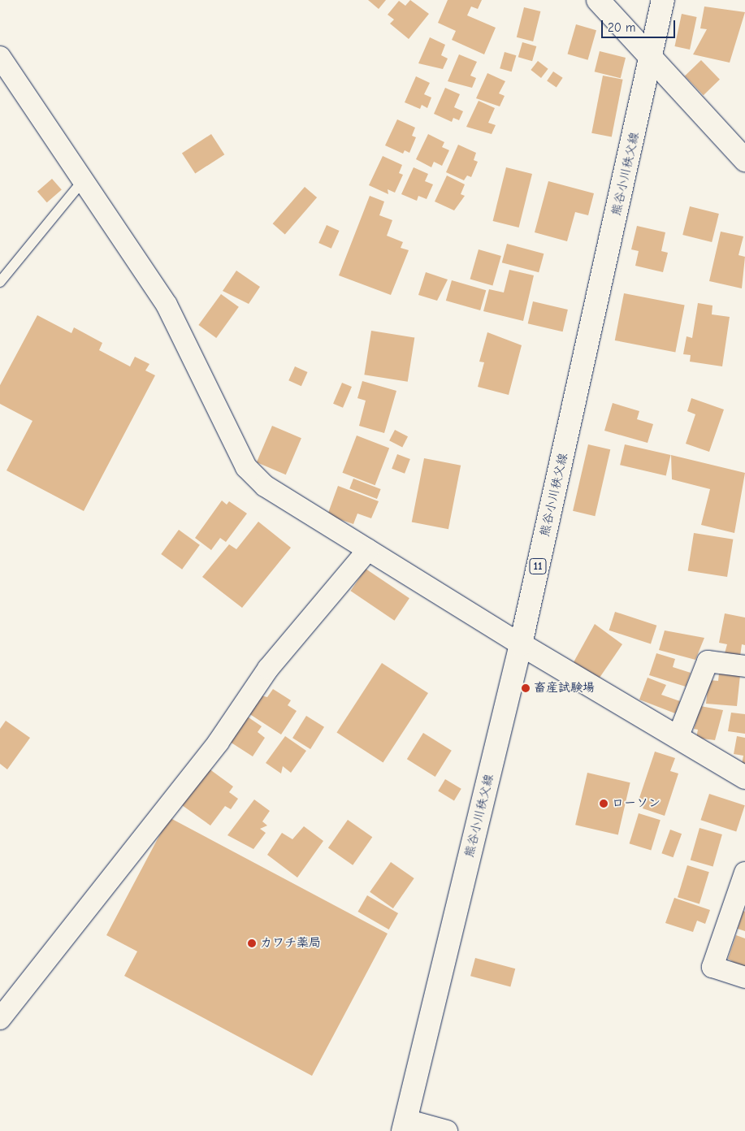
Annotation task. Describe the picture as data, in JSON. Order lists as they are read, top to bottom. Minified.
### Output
{"streets":{"main road":["熊谷小川秩父線","11"]},"places":["畜産試験場","ローソン","カワチ薬局"],"scale_bar":"20 m"}
